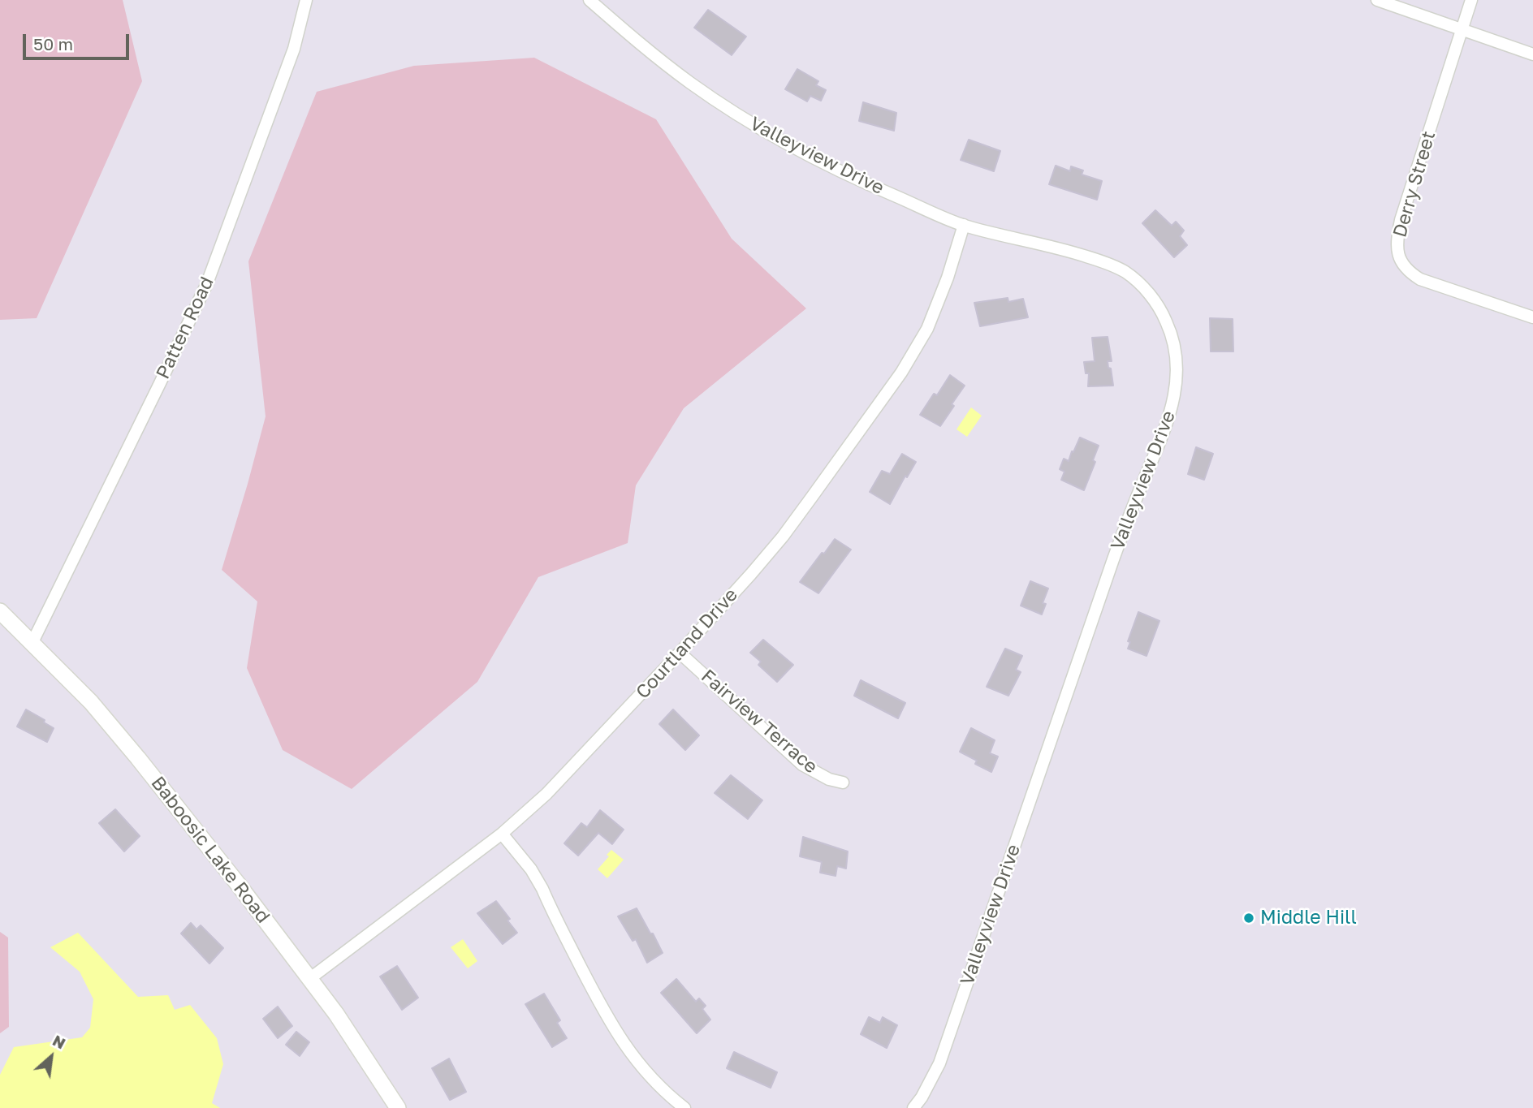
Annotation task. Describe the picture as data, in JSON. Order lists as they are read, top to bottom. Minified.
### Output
{"streets":{"street":["Valleyview Drive","Derry Street","Patten Road","Courtland Drive","Fairview Terrace","Baboosic Lake Road"]},"crossings":[["Valleyview Drive","Courtland Drive"],["Patten Road","Baboosic Lake Road"],["Courtland Drive","Fairview Terrace"],["Courtland Drive","Baboosic Lake Road"]],"places":["Middle Hill"],"scale_bar":"50 m","north":"top right"}
